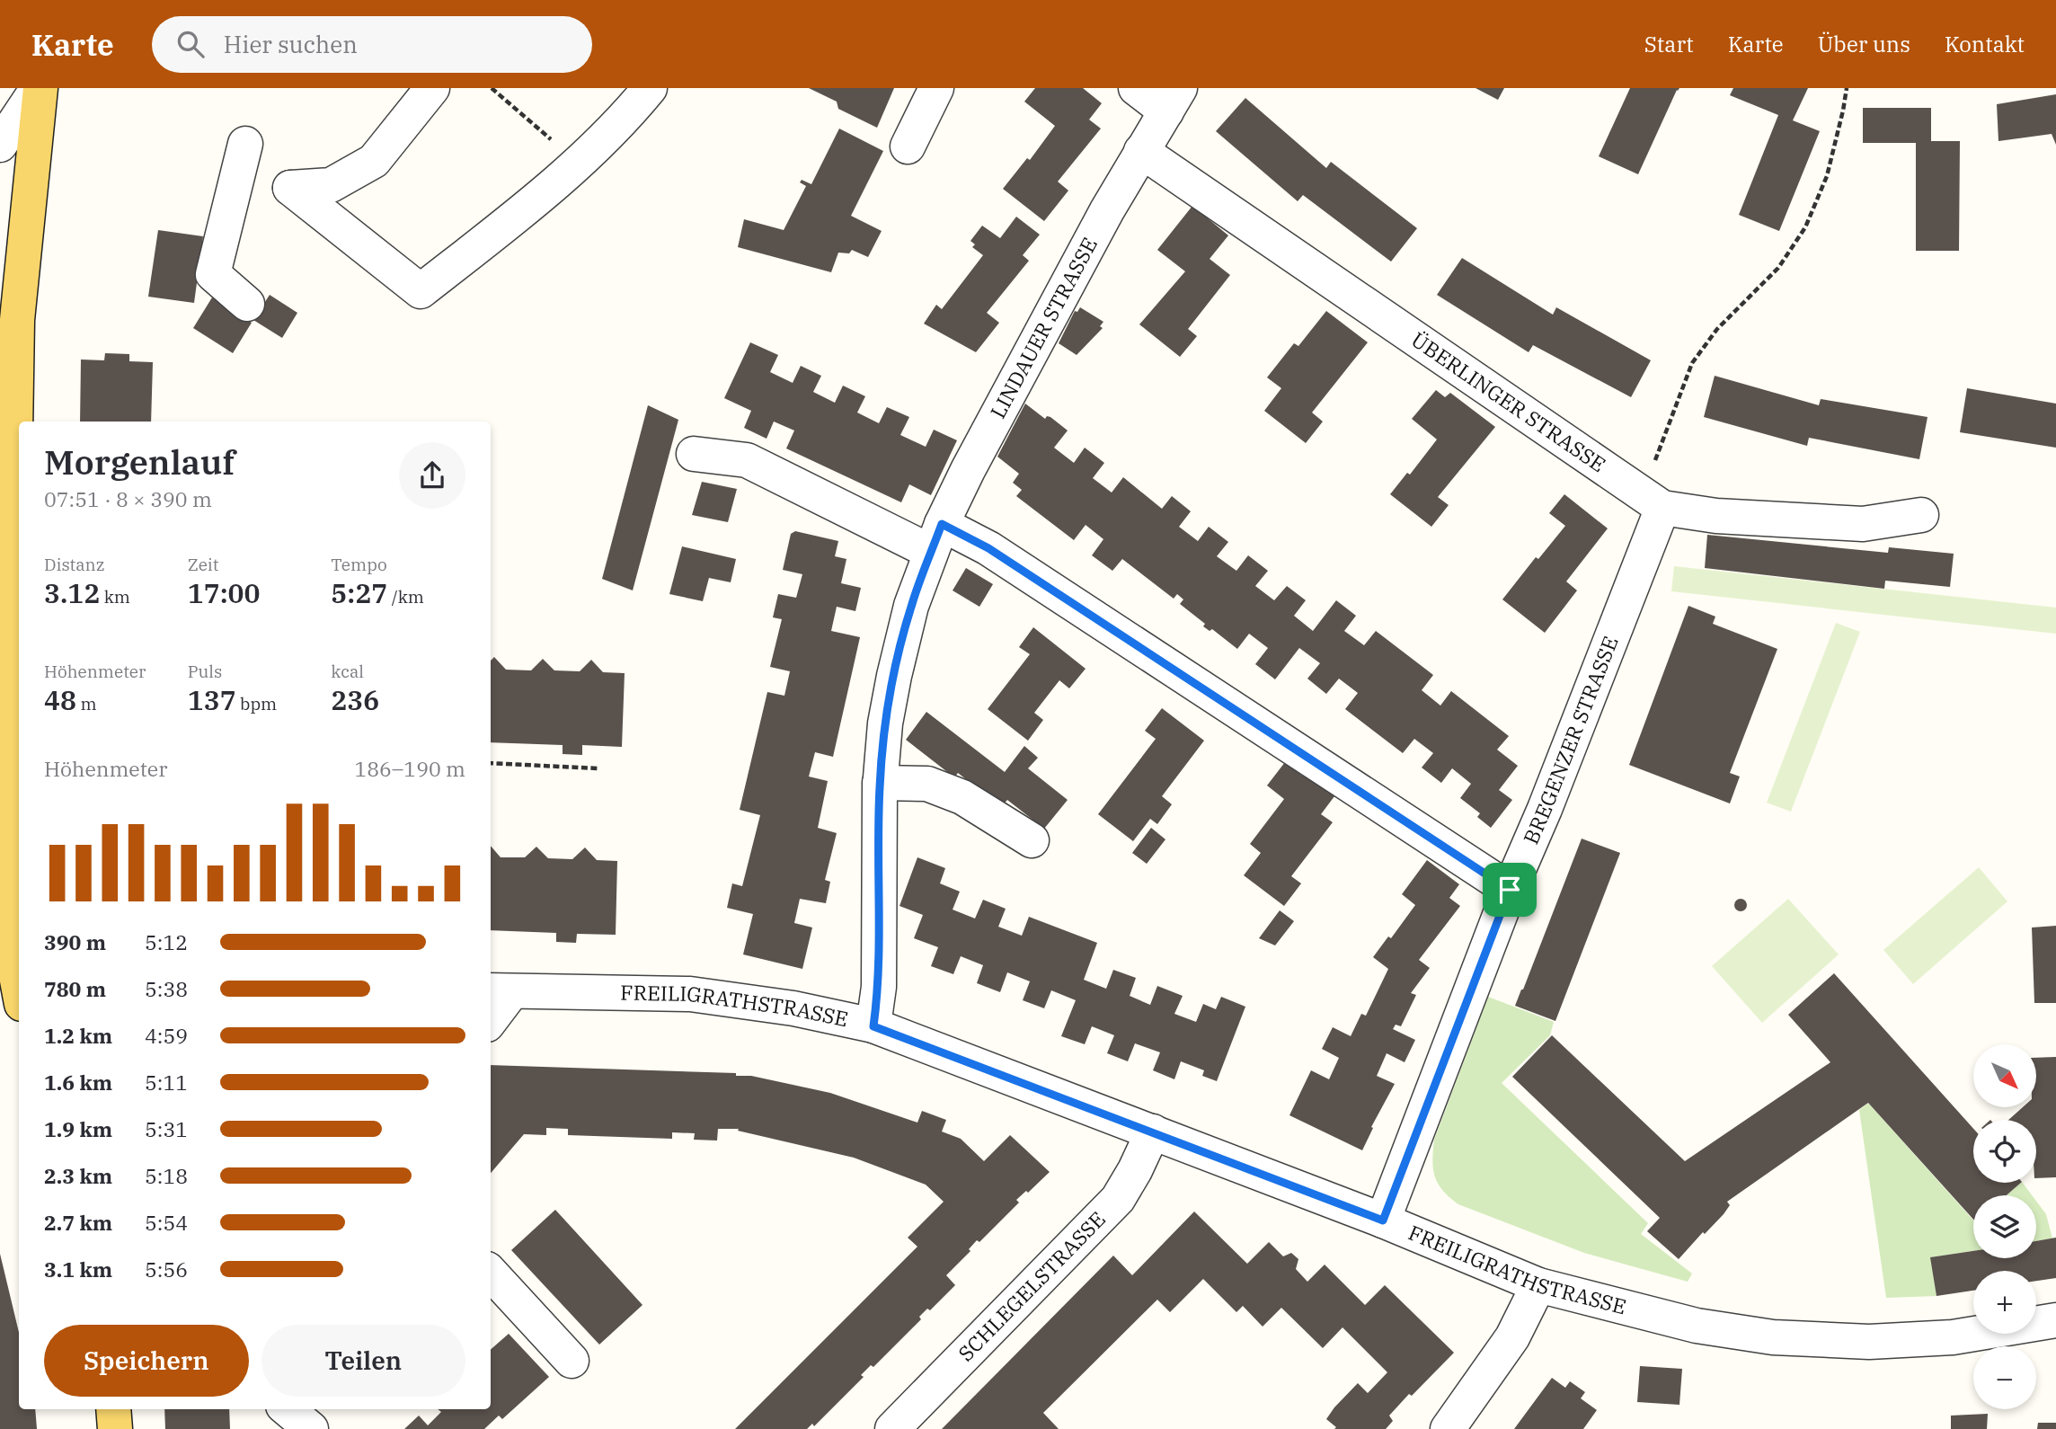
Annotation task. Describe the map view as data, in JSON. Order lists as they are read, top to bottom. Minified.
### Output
{"streets":{"street":["LINDAUER STRASSE","ÜBERLINGER STRASSE","BREGENZER STRASSE","FREILIGRATHSTRASSE","SCHLEGELSTRASSE"]},"crossings":[["LINDAUER STRASSE","ÜBERLINGER STRASSE"],["LINDAUER STRASSE","FREILIGRATHSTRASSE"],["ÜBERLINGER STRASSE","BREGENZER STRASSE"],["BREGENZER STRASSE","FREILIGRATHSTRASSE"],["FREILIGRATHSTRASSE","SCHLEGELSTRASSE"]],"north":"bottom right","page":{"header":"Karte","search":"Hier suchen","nav":["Start","Karte","Über uns","Kontakt"],"heading":["Morgenlauf","07:51 · 8 × 390 m"],"stats":[["Distanz","3.12 km"],["Zeit","17:00"],["Tempo","5:27 /km"],["Höhenmeter","48 m"],["Puls","137 bpm"],["kcal","236"]],"chart":["Höhenmeter","186–190 m"],"list":[{"name":"390 m","note":"5:12"},{"name":"780 m","note":"5:38"},{"name":"1.2 km","note":"4:59"},{"name":"1.6 km","note":"5:11"},{"name":"1.9 km","note":"5:31"},{"name":"2.3 km","note":"5:18"},{"name":"2.7 km","note":"5:54"},{"name":"3.1 km","note":"5:56"}],"map_buttons":["+","−"],"buttons":["Speichern","Teilen"]}}
